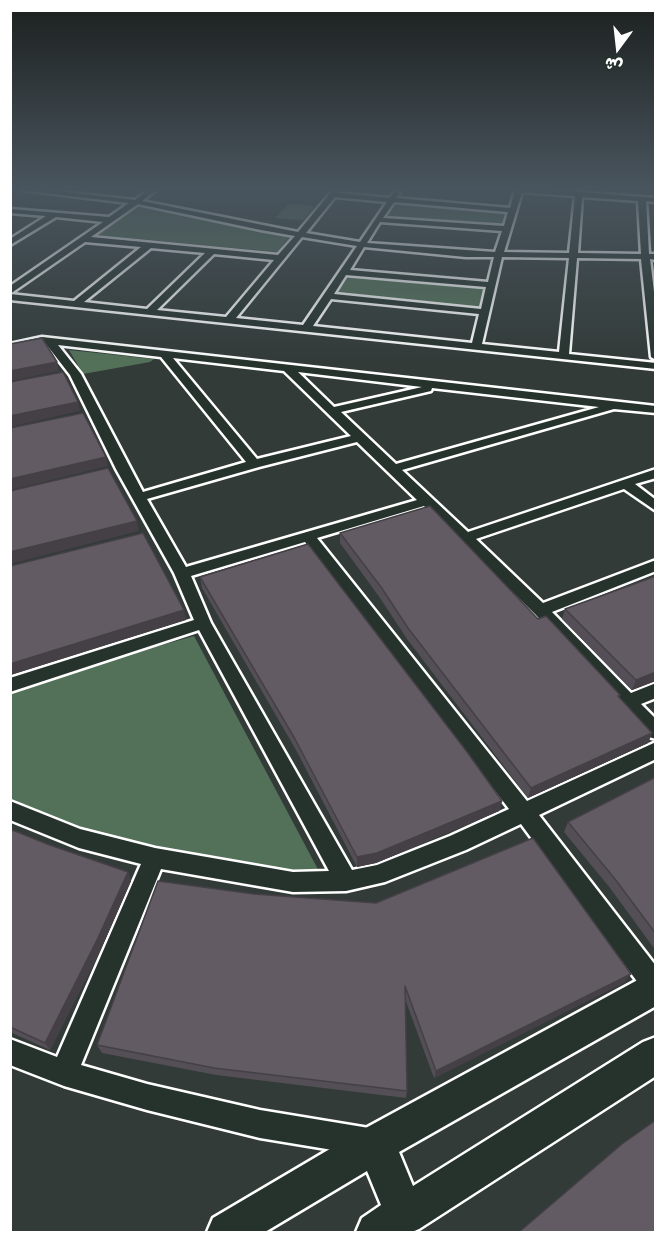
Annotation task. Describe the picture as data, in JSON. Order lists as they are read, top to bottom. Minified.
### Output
{"north":"bottom"}
